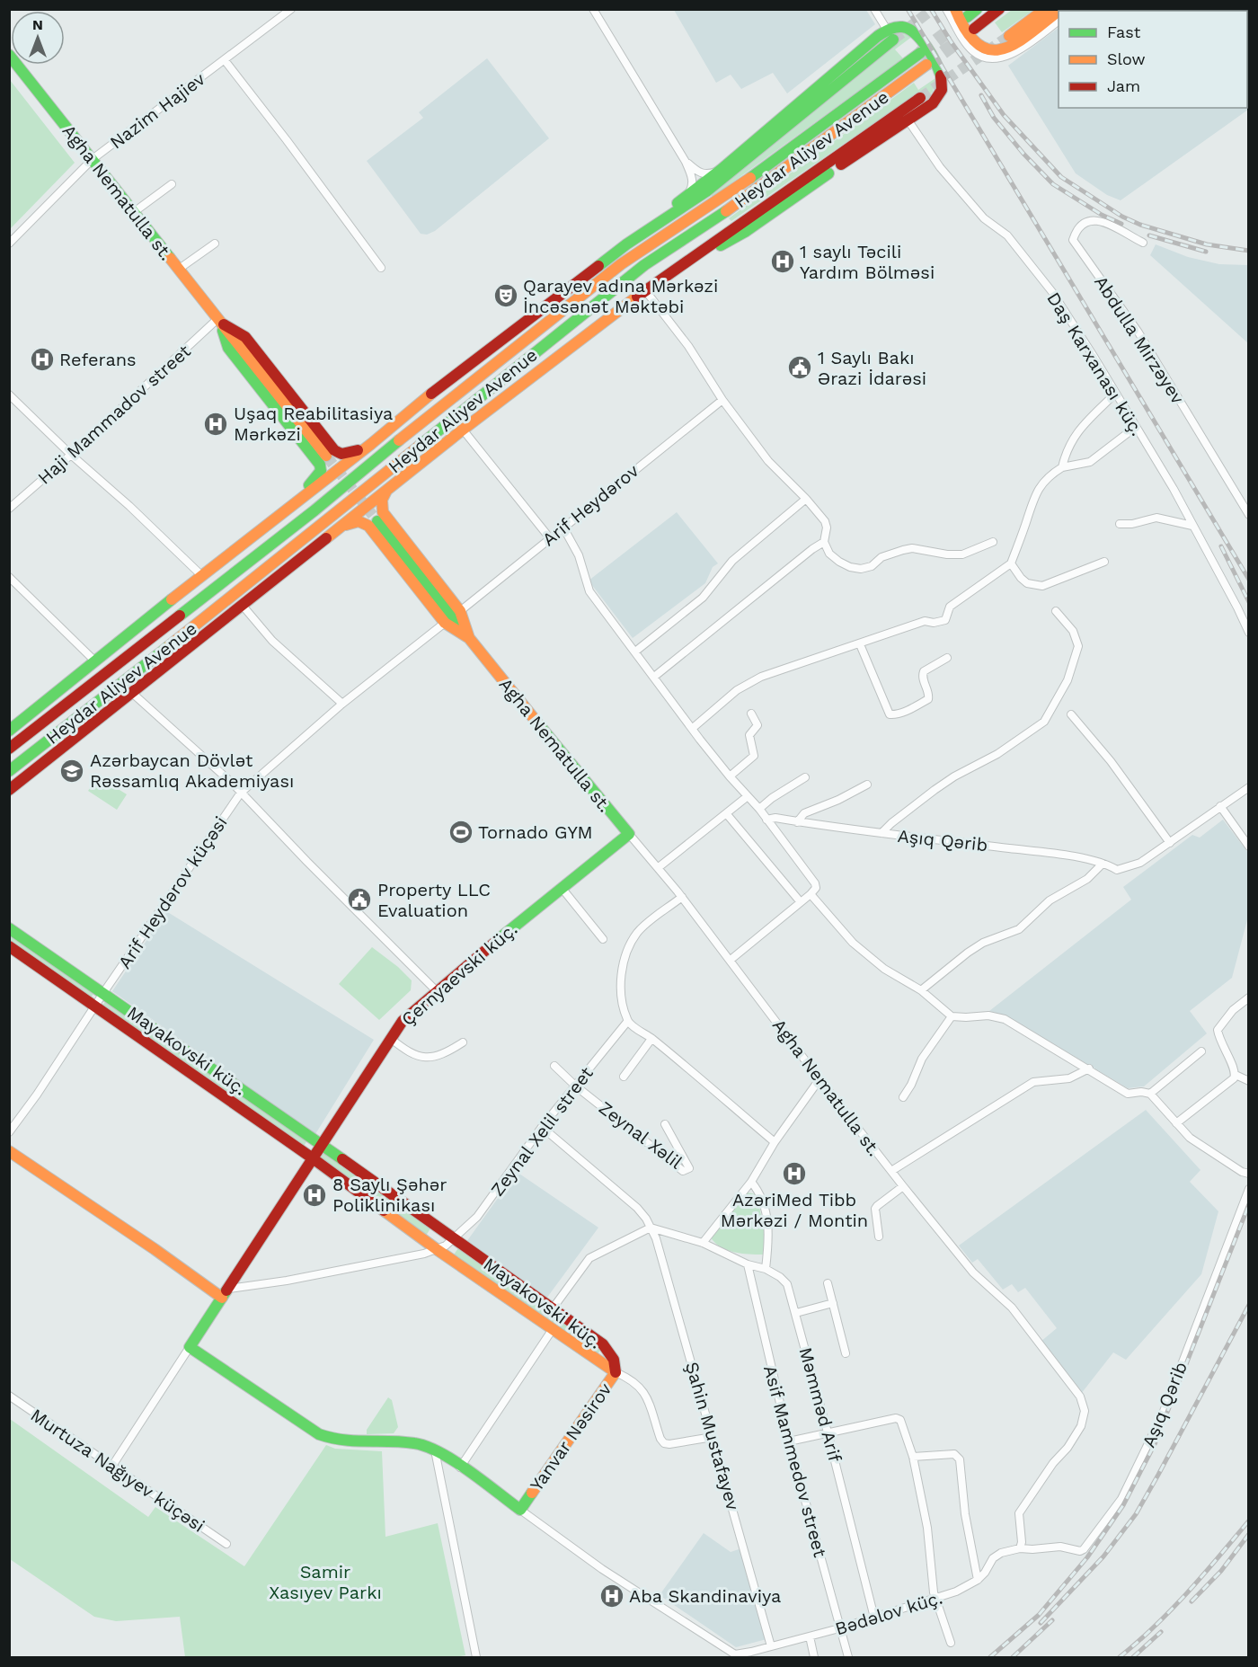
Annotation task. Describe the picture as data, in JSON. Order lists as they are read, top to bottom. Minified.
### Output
{"streets":{"main road":["Heydar Aliyev Avenue","Agha Nematulla st.","Çernyaevski küç.","Mayakovski küç.","Yanvar Nəsirov"],"street":["Nazim Hajiev","Abdulla Mirzəyev","Daş Karxanası küç.","Haji Mammadov street","Arif Heydərov","Aşıq Qərib","Arif Heydərov küçəsi","Zeynal Xelil street","Zeynal Xəlil","Məmməd Arif","Şahin Mustafayev","Asif Mammedov street","Murtuza Nağıyev küçəsi","Bədəlov küç."]},"crossings":[["Nazim Hajiev","Agha Nematulla st."],["Agha Nematulla st.","Haji Mammadov street"],["Agha Nematulla st.","Arif Heydərov"],["Agha Nematulla st.","Aşıq Qərib"],["Agha Nematulla st.","Arif Heydərov küçəsi"],["Agha Nematulla st.","Çernyaevski küç."],["Agha Nematulla st.","Bədəlov küç."],["Aşıq Qərib","Bədəlov küç."],["Arif Heydərov küçəsi","Mayakovski küç."],["Çernyaevski küç.","Mayakovski küç."],["Mayakovski küç.","Zeynal Xelil street"],["Mayakovski küç.","Yanvar Nəsirov"],["Zeynal Xelil street","Zeynal Xəlil"],["Zeynal Xelil street","Şahin Mustafayev"],["Məmməd Arif","Asif Mammedov street"],["Məmməd Arif","Bədəlov küç."],["Şahin Mustafayev","Yanvar Nəsirov"],["Şahin Mustafayev","Bədəlov küç."],["Asif Mammedov street","Bədəlov küç."]],"parks":["Samir Xasıyev Parkı"],"places":{"hospital":["1 saylı Təcili Yardım Bölməsi","Referans","Uşaq Reabilitasiya Mərkəzi","AzəriMed Tibb Mərkəzi / Montin","8 Saylı Şəhər Poliklinikası","Aba Skandinaviya"],"theatre":["Qarayev adına Mərkəzi İncəsənət Məktəbi"],"public building":["1 Saylı Bakı Ərazi İdarəsi","Property LLC Evaluation"],"school or university":["Azərbaycan Dövlət Rəssamlıq Akademiyası"],"sports":["Tornado GYM"]},"legend":["Fast","Slow","Jam"],"north":"top"}
